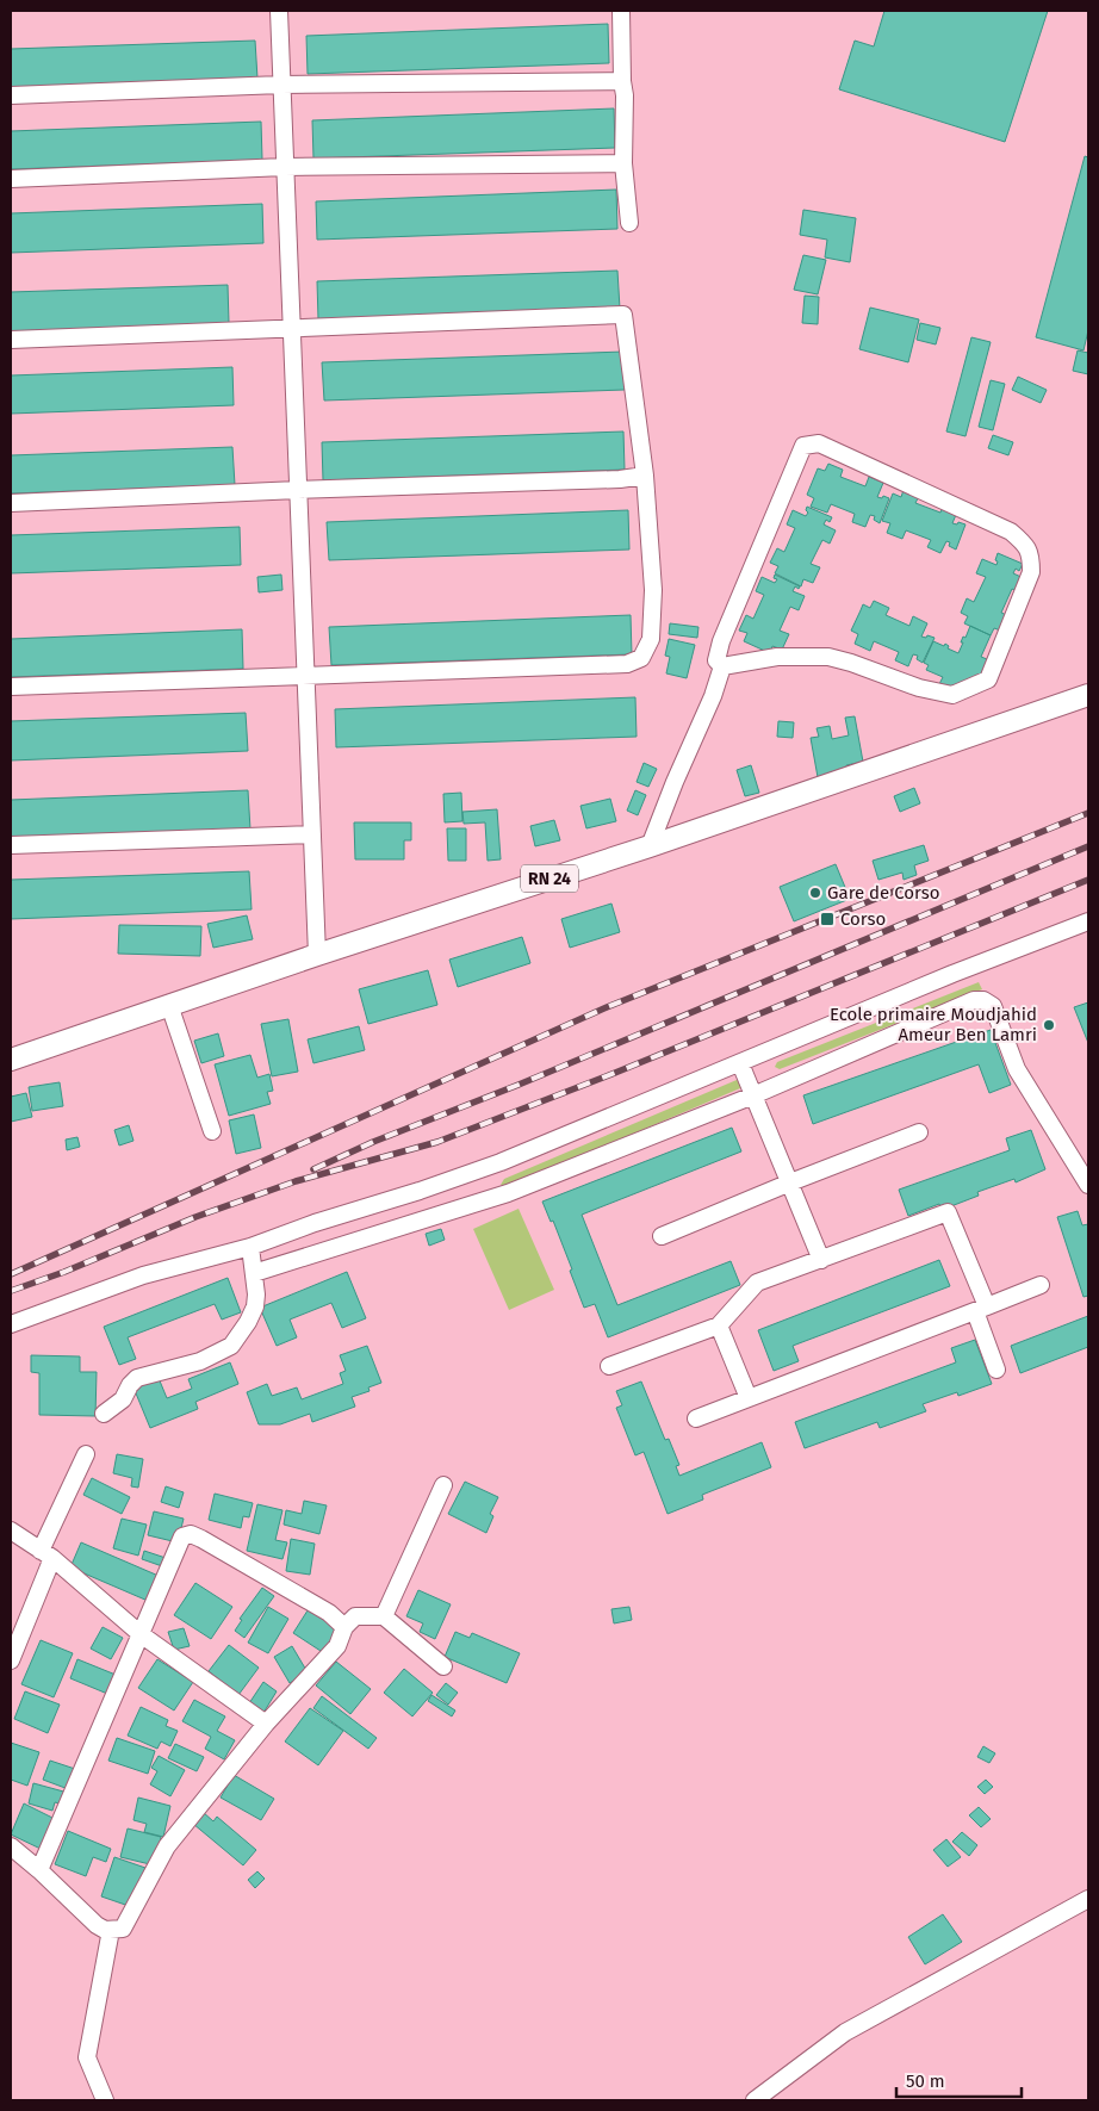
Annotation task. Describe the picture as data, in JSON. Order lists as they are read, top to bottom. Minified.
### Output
{"streets":{"main road":["RN 24"]},"places":{"other":["Gare de Corso","Ecole primaire Moudjahid Ameur Ben Lamri"],"transit":["Corso"]},"scale_bar":"50 m"}
